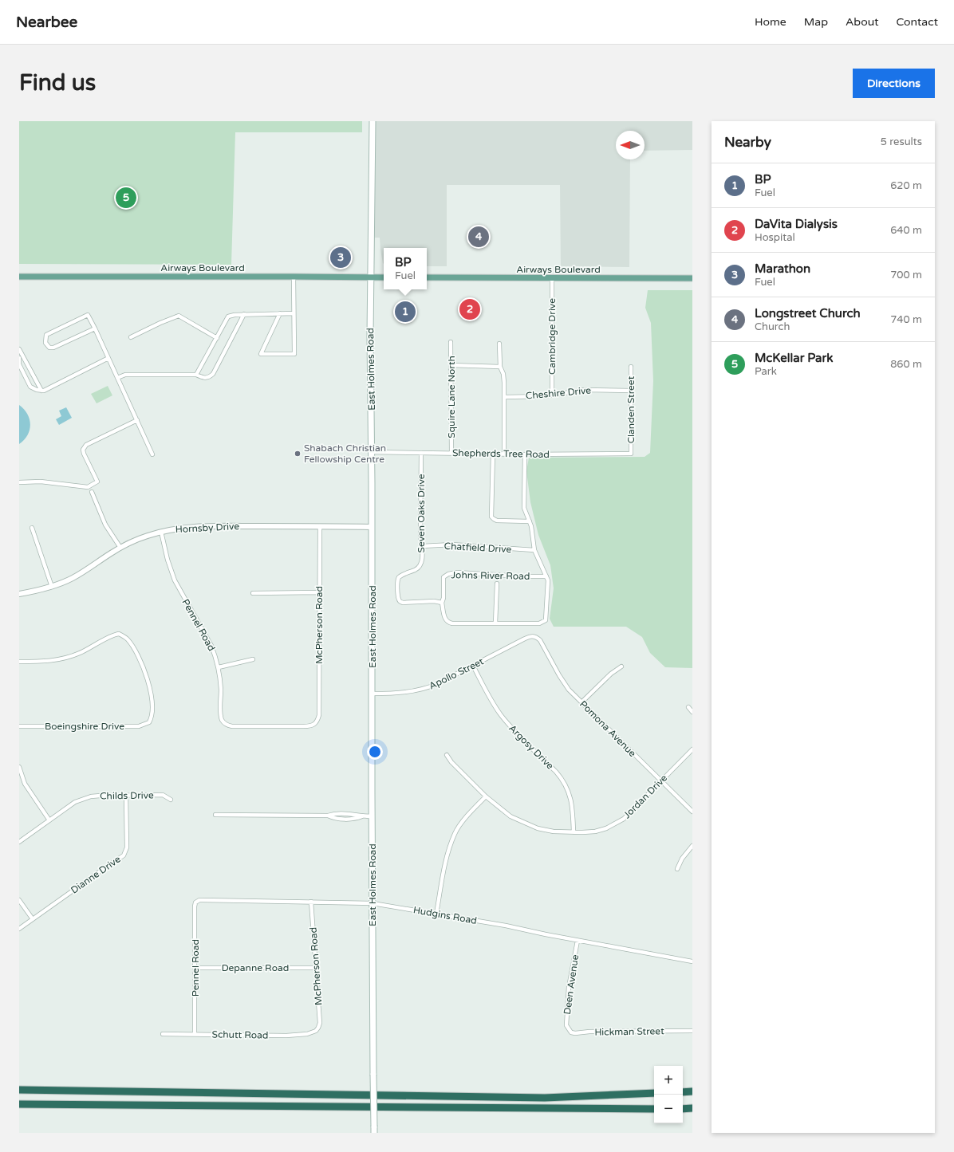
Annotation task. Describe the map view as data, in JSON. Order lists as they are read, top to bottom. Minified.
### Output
{"streets":{"main road":["Airways Boulevard","East Holmes Road"],"street":["Cambridge Drive","Cheshire Drive","Squire Lane North","Clanden Street","Shepherds Tree Road","Seven Oaks Drive","Hornsby Drive","Chatfield Drive","Johns River Road","Pennel Road","McPherson Road","Apollo Street","Boeingshire Drive","Pomona Avenue","Argosy Drive","Childs Drive","Jordan Drive","Dianne Drive","Hudgins Road","Depanne Road","Deen Avenue","Hickman Street","Schutt Road"]},"crossings":[["Airways Boulevard","Cambridge Drive"],["Airways Boulevard","East Holmes Road"],["Cambridge Drive","Cheshire Drive"],["East Holmes Road","Shepherds Tree Road"],["East Holmes Road","Hornsby Drive"],["East Holmes Road","Apollo Street"],["East Holmes Road","Hudgins Road"],["Cheshire Drive","Clanden Street"],["Squire Lane North","Shepherds Tree Road"],["Clanden Street","Shepherds Tree Road"],["Shepherds Tree Road","Seven Oaks Drive"],["Seven Oaks Drive","Chatfield Drive"],["Seven Oaks Drive","Johns River Road"],["Hornsby Drive","Pennel Road"],["Hornsby Drive","McPherson Road"],["Pennel Road","McPherson Road"],["Pennel Road","Hudgins Road"],["Pennel Road","Depanne Road"],["Pennel Road","Schutt Road"],["McPherson Road","Hudgins Road"],["McPherson Road","Depanne Road"],["McPherson Road","Schutt Road"],["Apollo Street","Pomona Avenue"],["Apollo Street","Argosy Drive"],["Pomona Avenue","Jordan Drive"],["Argosy Drive","Jordan Drive"],["Childs Drive","Dianne Drive"],["Hudgins Road","Deen Avenue"],["Deen Avenue","Hickman Street"]],"places":["Shabach Christian Fellowship Centre"],"north":"left","page":{"header":"Nearbee","nav":["Home","Map","About","Contact"],"buttons":"Directions","title":"Find us","heading":["Nearby","5 results"],"list":[{"mark":"1","name":"BP","note":"Fuel","value":"620 m"},{"mark":"2","name":"DaVita Dialysis","note":"Hospital","value":"640 m"},{"mark":"3","name":"Marathon","note":"Fuel","value":"700 m"},{"mark":"4","name":"Longstreet Church","note":"Church","value":"740 m"},{"mark":"5","name":"McKellar Park","note":"Park","value":"860 m"}],"pins":["5","4","3","2","1"],"popup":["BP","Fuel"],"map_buttons":["+","−"]}}
